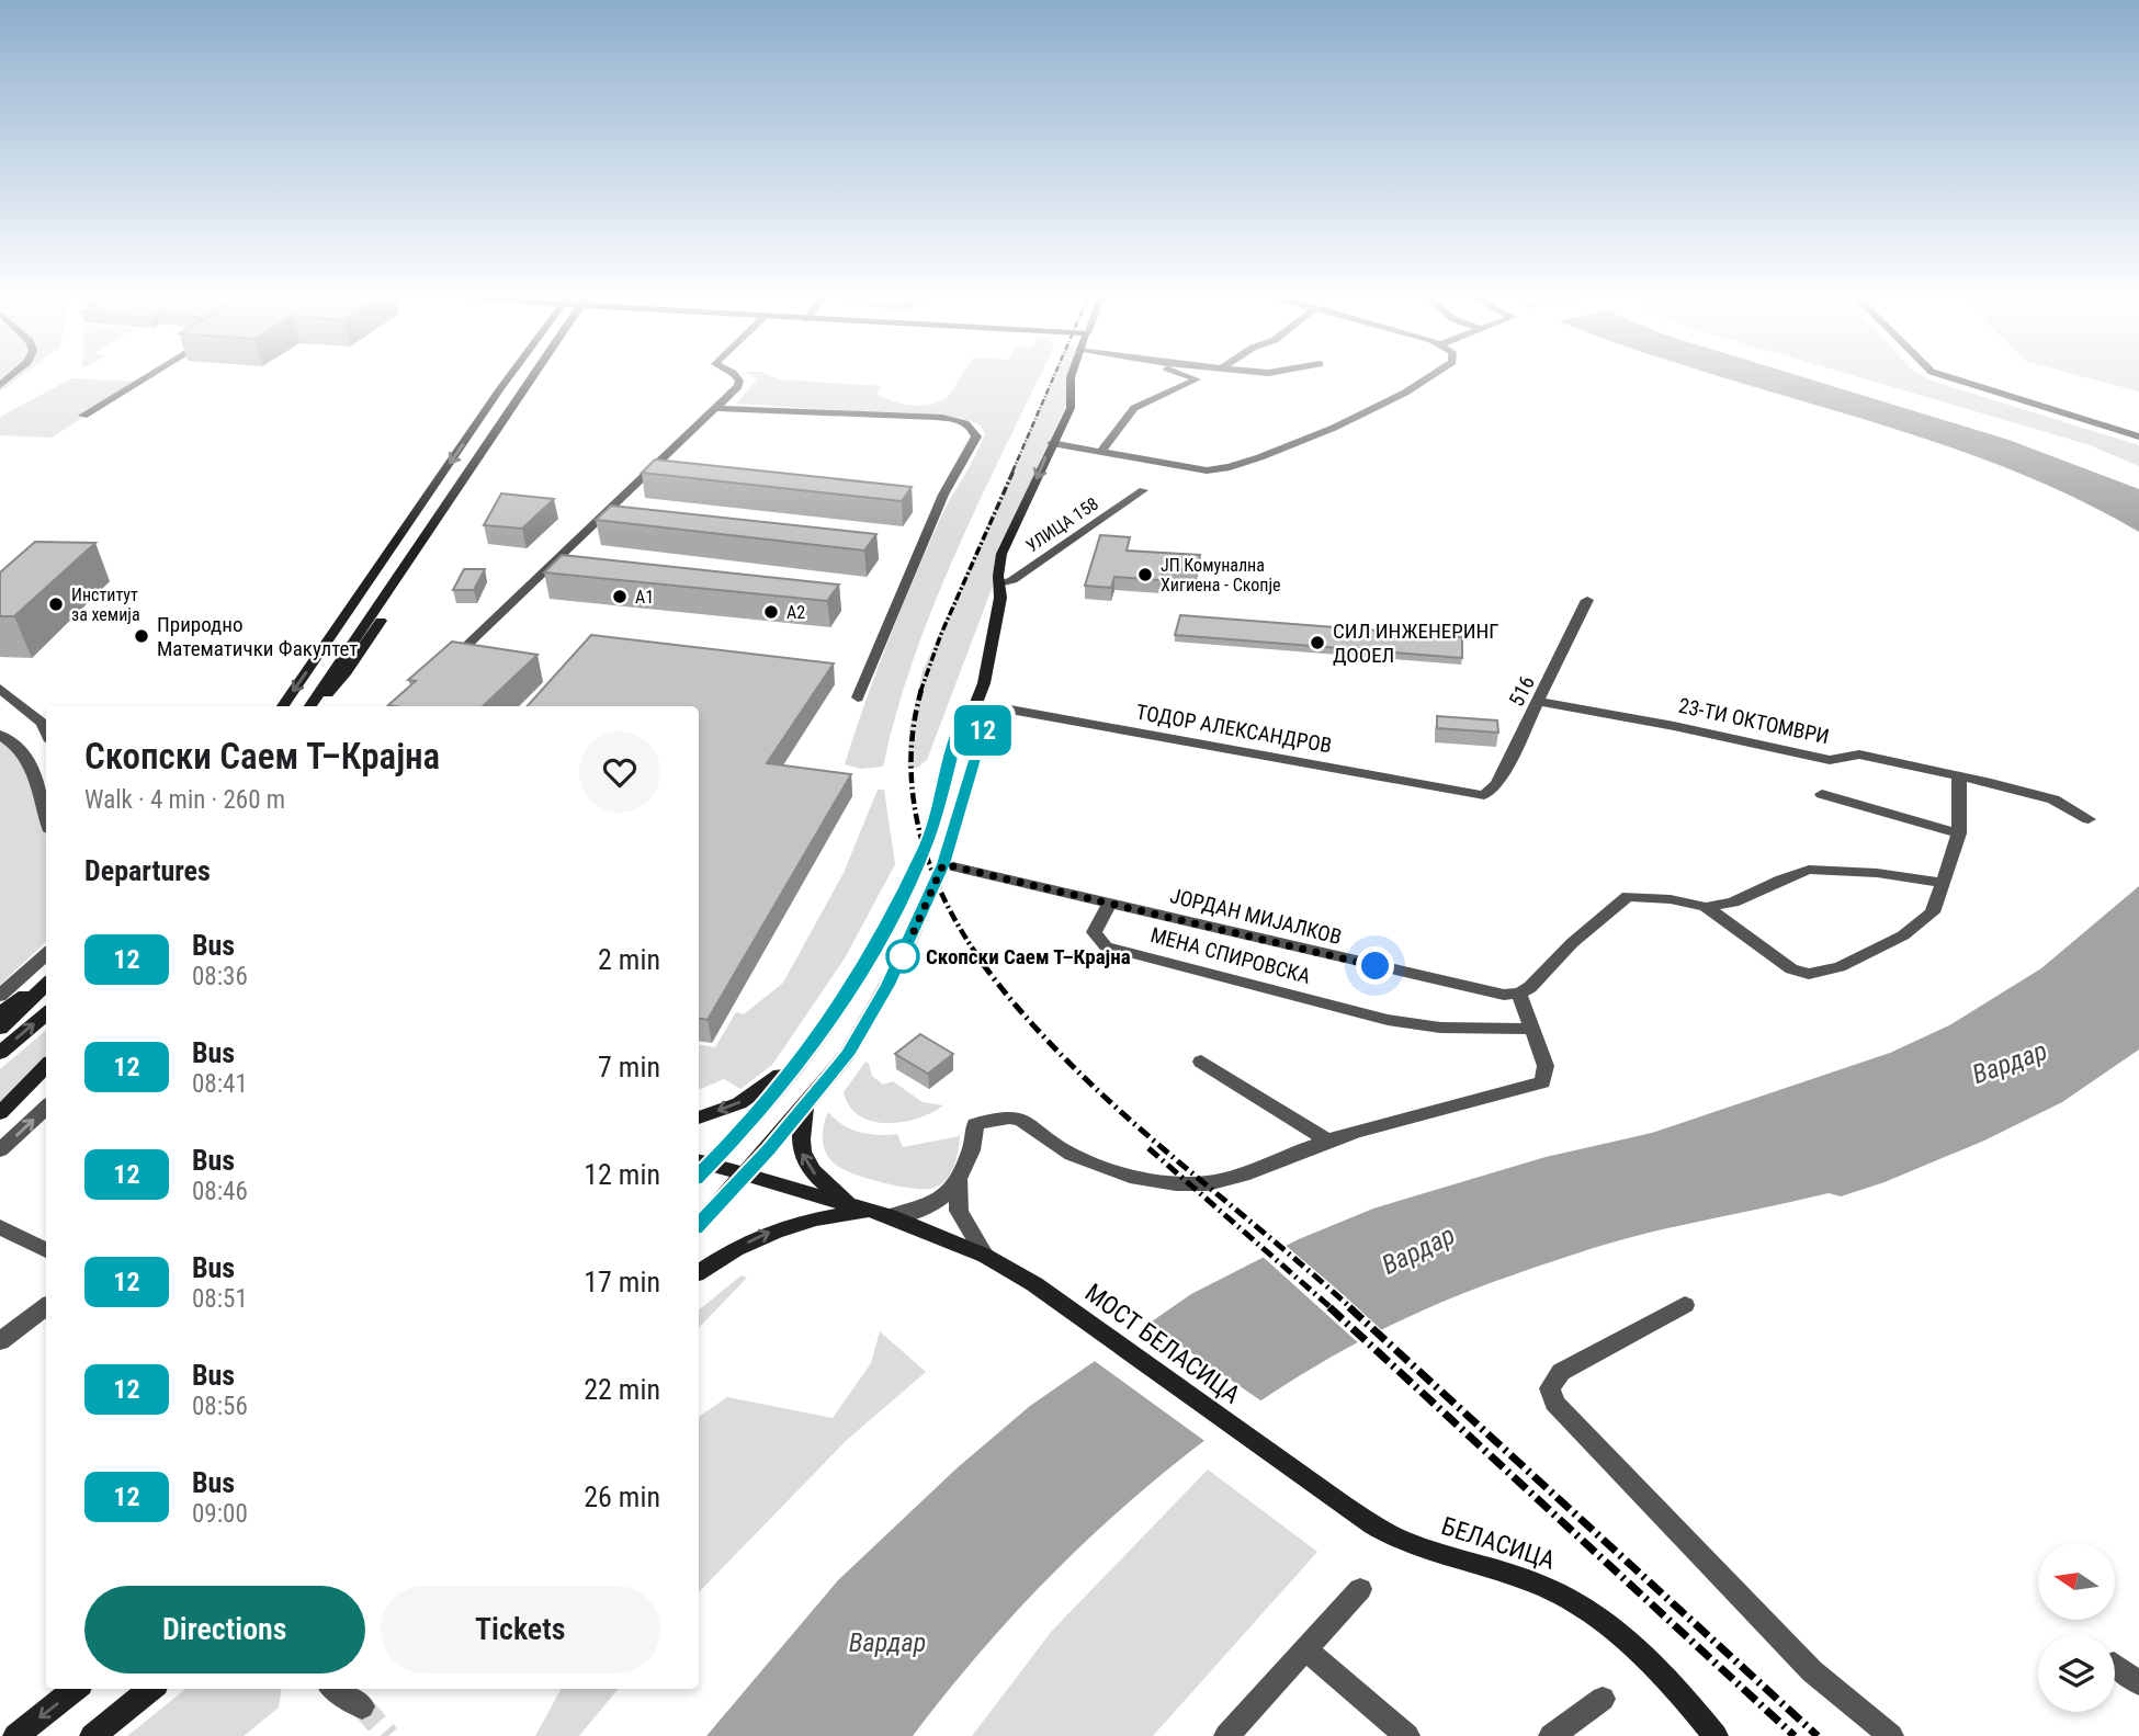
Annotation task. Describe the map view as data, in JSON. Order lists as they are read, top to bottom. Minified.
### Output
{"streets":{"street":["УЛИЦА 158","516","23-ТИ ОКТОМВРИ","ТОДОР АЛЕКСАНДРОВ","ЈОРДАН МИЈАЛКОВ","МЕНА СПИРОВСКА","МОСТ БЕЛАСИЦА","БЕЛАСИЦА"]},"crossings":[["516","23-ТИ ОКТОМВРИ"],["516","ТОДОР АЛЕКСАНДРОВ"],["ЈОРДАН МИЈАЛКОВ","МЕНА СПИРОВСКА"],["МОСТ БЕЛАСИЦА","БЕЛАСИЦА"]],"water":["Вардар"],"places":["ЈП Комунална Хигиена - Скопје","А1","Институт за хемија","А2","Природно Математички Факултет","СИЛ ИНЖЕНЕРИНГ ДООЕЛ","Скопски Саем Т–Крајна"],"lines":["bus line 12"],"north":"left","page":{"on_map":"12","heading":[["Скопски Саем Т–Крајна","Walk · 4 min · 260 m"],"Departures"],"list":[{"mark":"12","name":"Bus","note":"08:36","value":"2 min"},{"mark":"12","name":"Bus","note":"08:41","value":"7 min"},{"mark":"12","name":"Bus","note":"08:46","value":"12 min"},{"mark":"12","name":"Bus","note":"08:51","value":"17 min"},{"mark":"12","name":"Bus","note":"08:56","value":"22 min"},{"mark":"12","name":"Bus","note":"09:00","value":"26 min"}],"buttons":["Directions","Tickets"]}}
